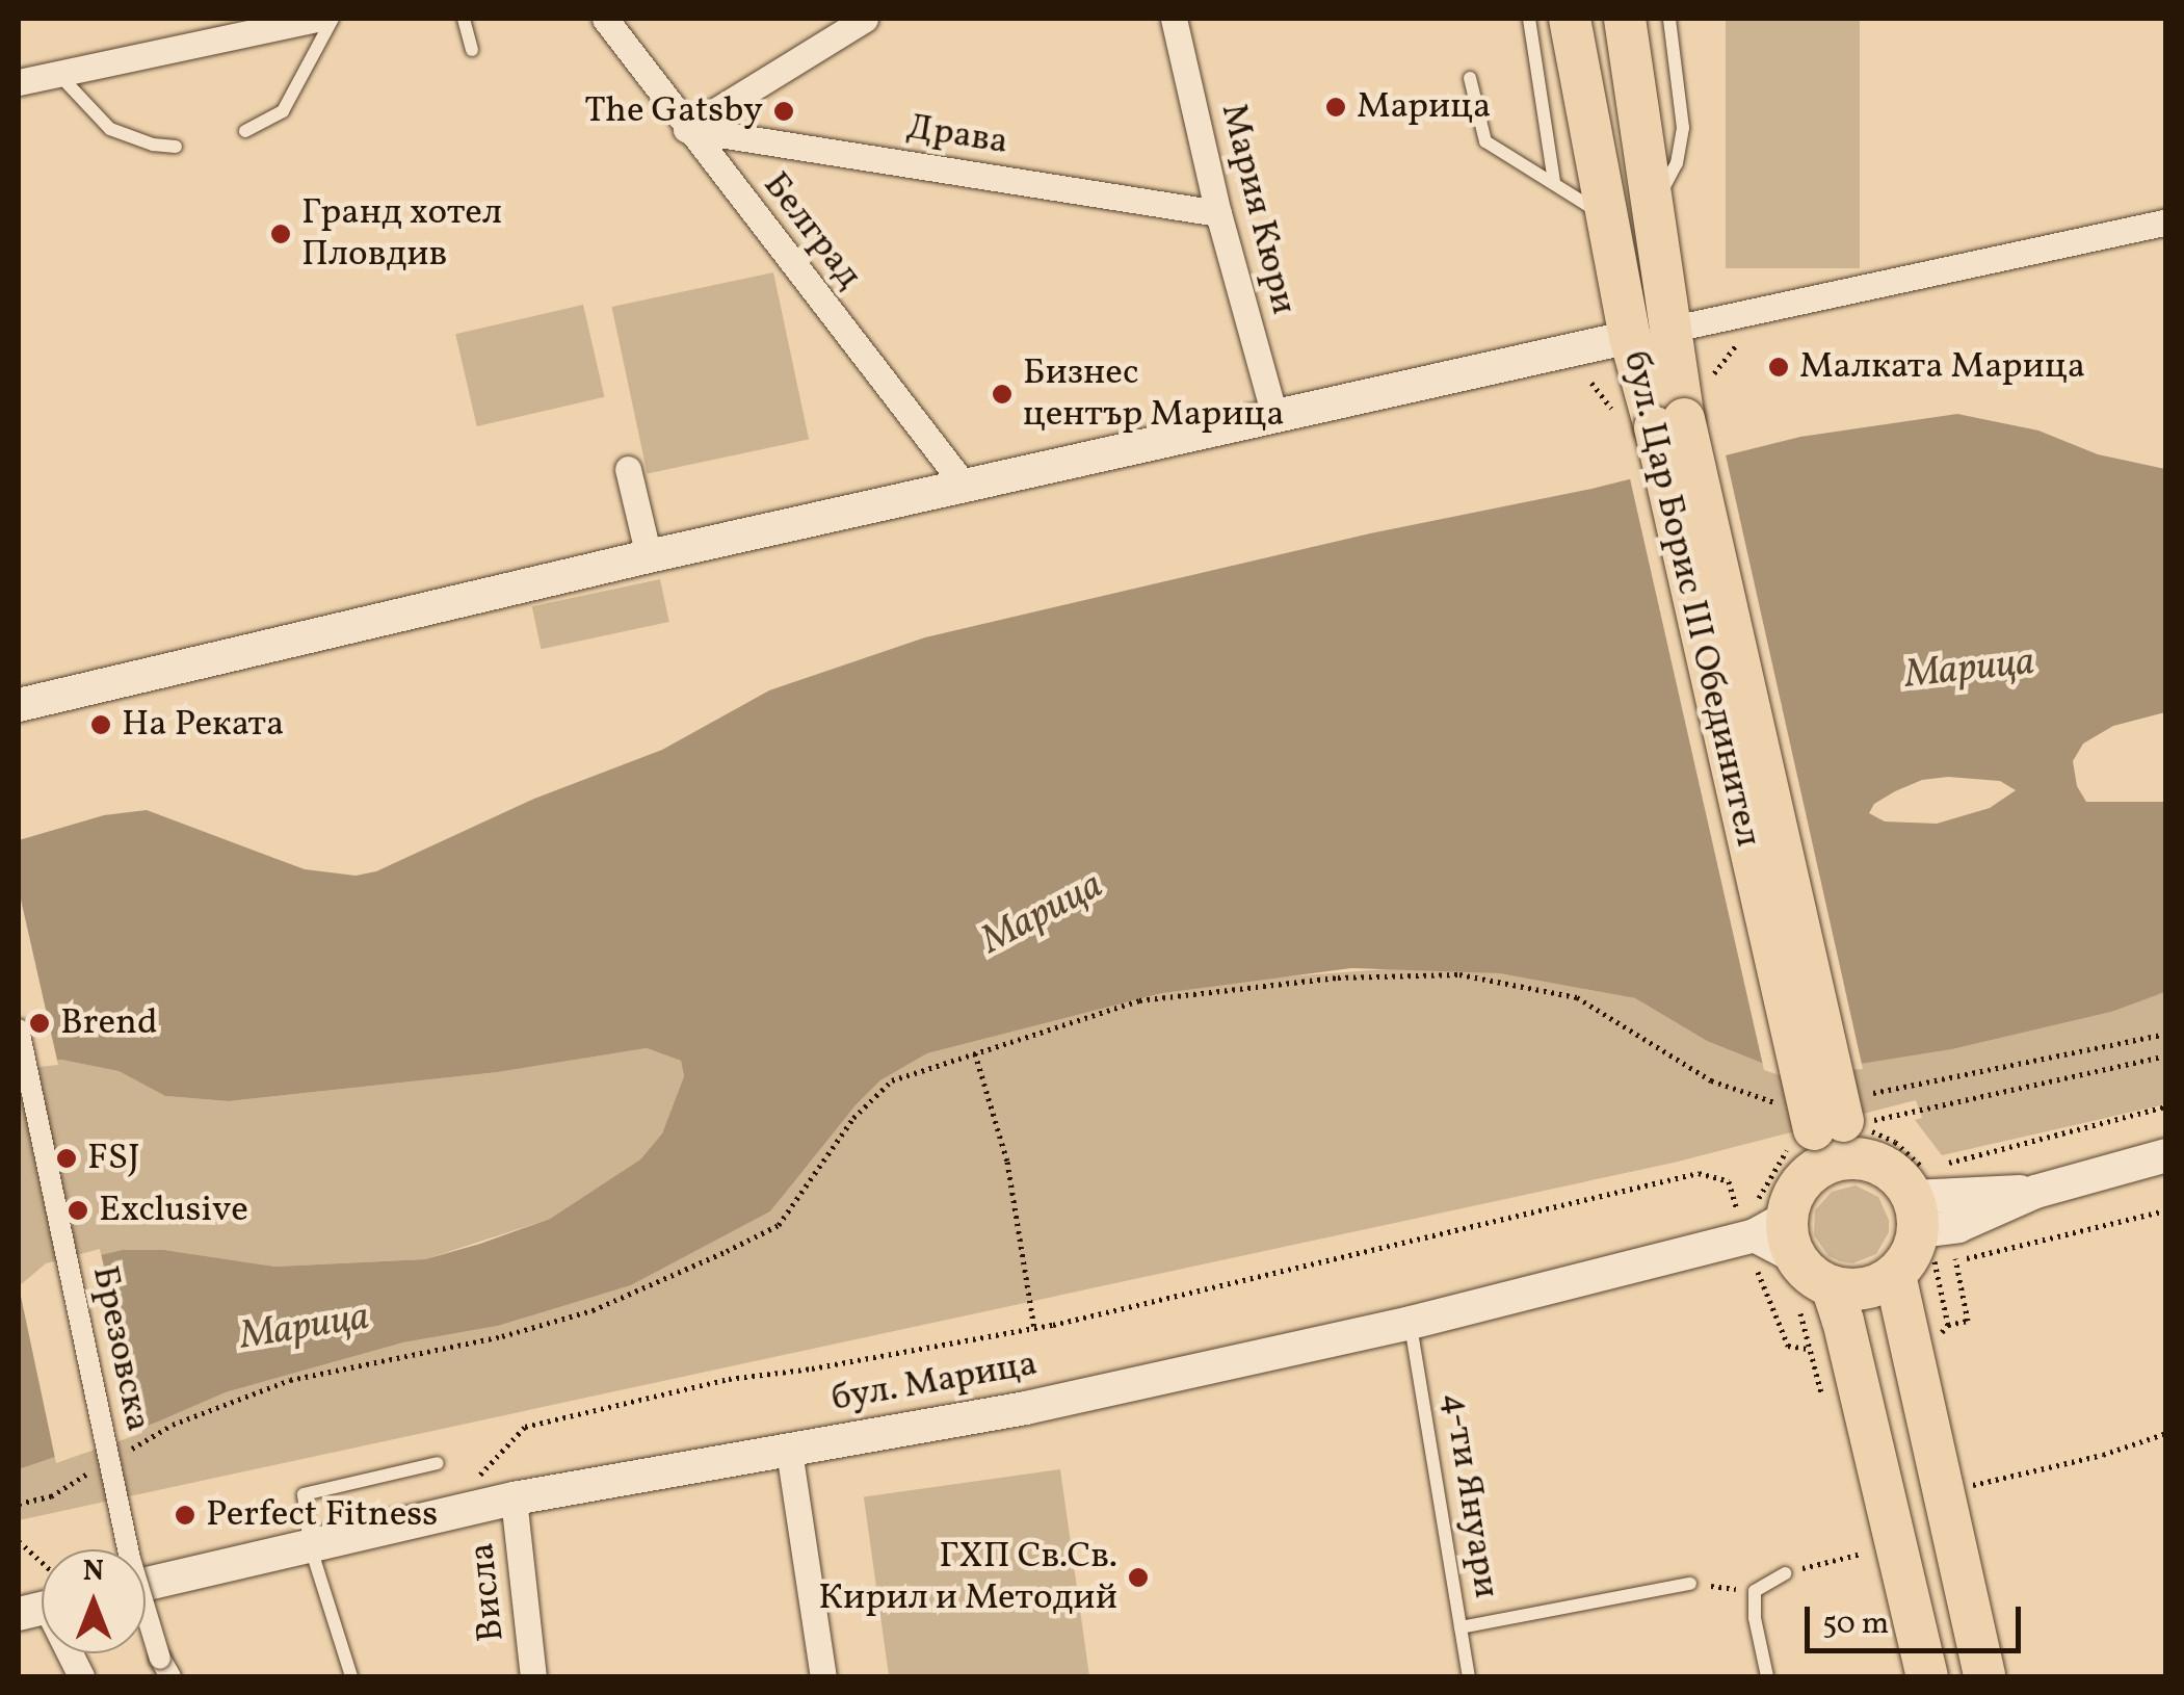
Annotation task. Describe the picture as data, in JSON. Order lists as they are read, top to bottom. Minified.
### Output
{"streets":{"main road":["бул. Цар Борис III Обединител"],"street":["Драва","Мария Кюри","Белград","Брезовска","бул. Марица","Висла"],"lane":["4-ти Януари"]},"crossings":[["Драва","Мария Кюри"],["Драва","Белград"],["бул. Цар Борис III Обединител","бул. Марица"],["бул. Марица","4-ти Януари"],["бул. Марица","Висла"]],"water":["Марица"],"places":["Марица","The Gatsby","Гранд хотел Пловдив","Малката Марица","Бизнес център Марица","На Реката","Brend","FSJ","Exclusive","Perfect Fitness","ГХП Св.Св. Кирил и Методий"],"scale_bar":"50 m","north":"top"}
